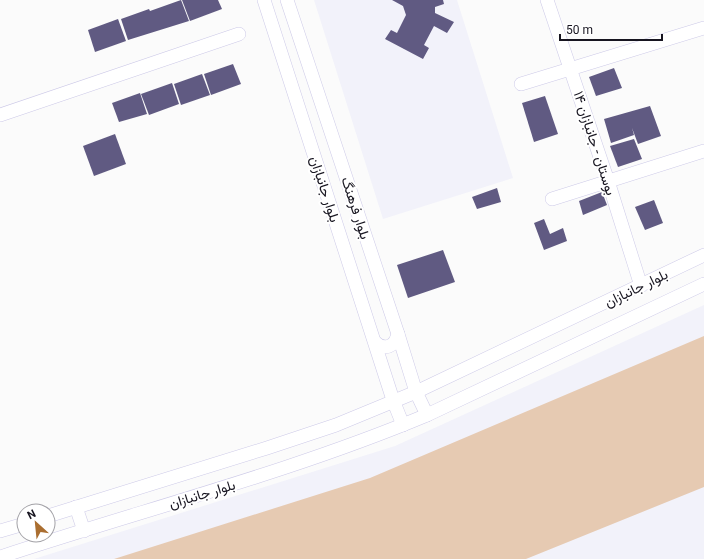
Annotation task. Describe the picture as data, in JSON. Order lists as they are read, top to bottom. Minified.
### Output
{"streets":{"street":["بوستان - جانبازان ۱۴","بلوار جانبازان","بلوار فرهنگ"]},"crossings":[["بوستان - جانبازان ۱۴","بلوار جانبازان"],["بلوار جانبازان","بلوار فرهنگ"]],"scale_bar":"50 m","north":"top left"}
